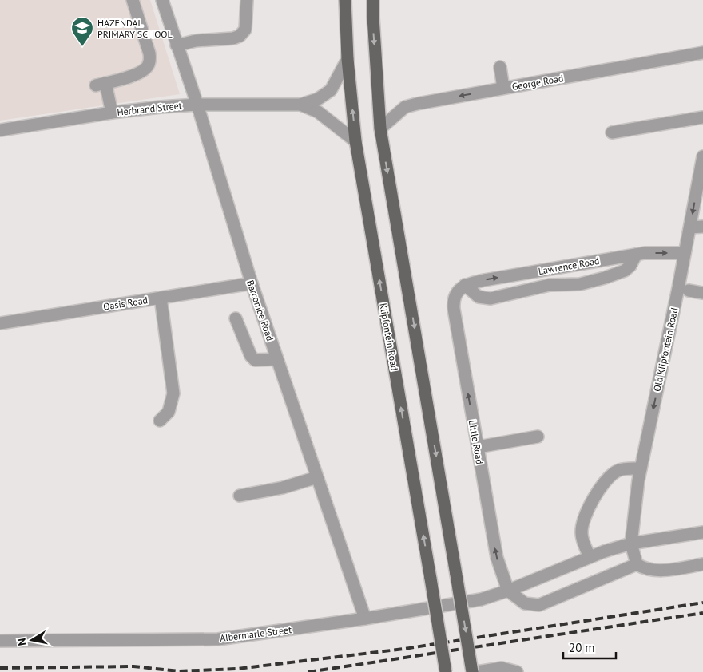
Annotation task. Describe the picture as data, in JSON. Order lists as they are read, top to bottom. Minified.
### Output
{"streets":{"main road":["Klipfontein Road"],"street":["George Road","Herbrand Street","Lawrence Road","Oasis Road","Barcombe Road","Old Klipfontein Road","Little Road","Albermarle Street"]},"crossings":[["Herbrand Street","Barcombe Road"],["Herbrand Street","Klipfontein Road"],["Lawrence Road","Old Klipfontein Road"],["Lawrence Road","Little Road"],["Oasis Road","Barcombe Road"],["Barcombe Road","Albermarle Street"],["Little Road","Albermarle Street"]],"one_way":["George Road","Old Klipfontein Road","Little Road"],"places":{"school or university":["HAZENDAL PRIMARY SCHOOL"]},"scale_bar":"20 m","north":"left"}
